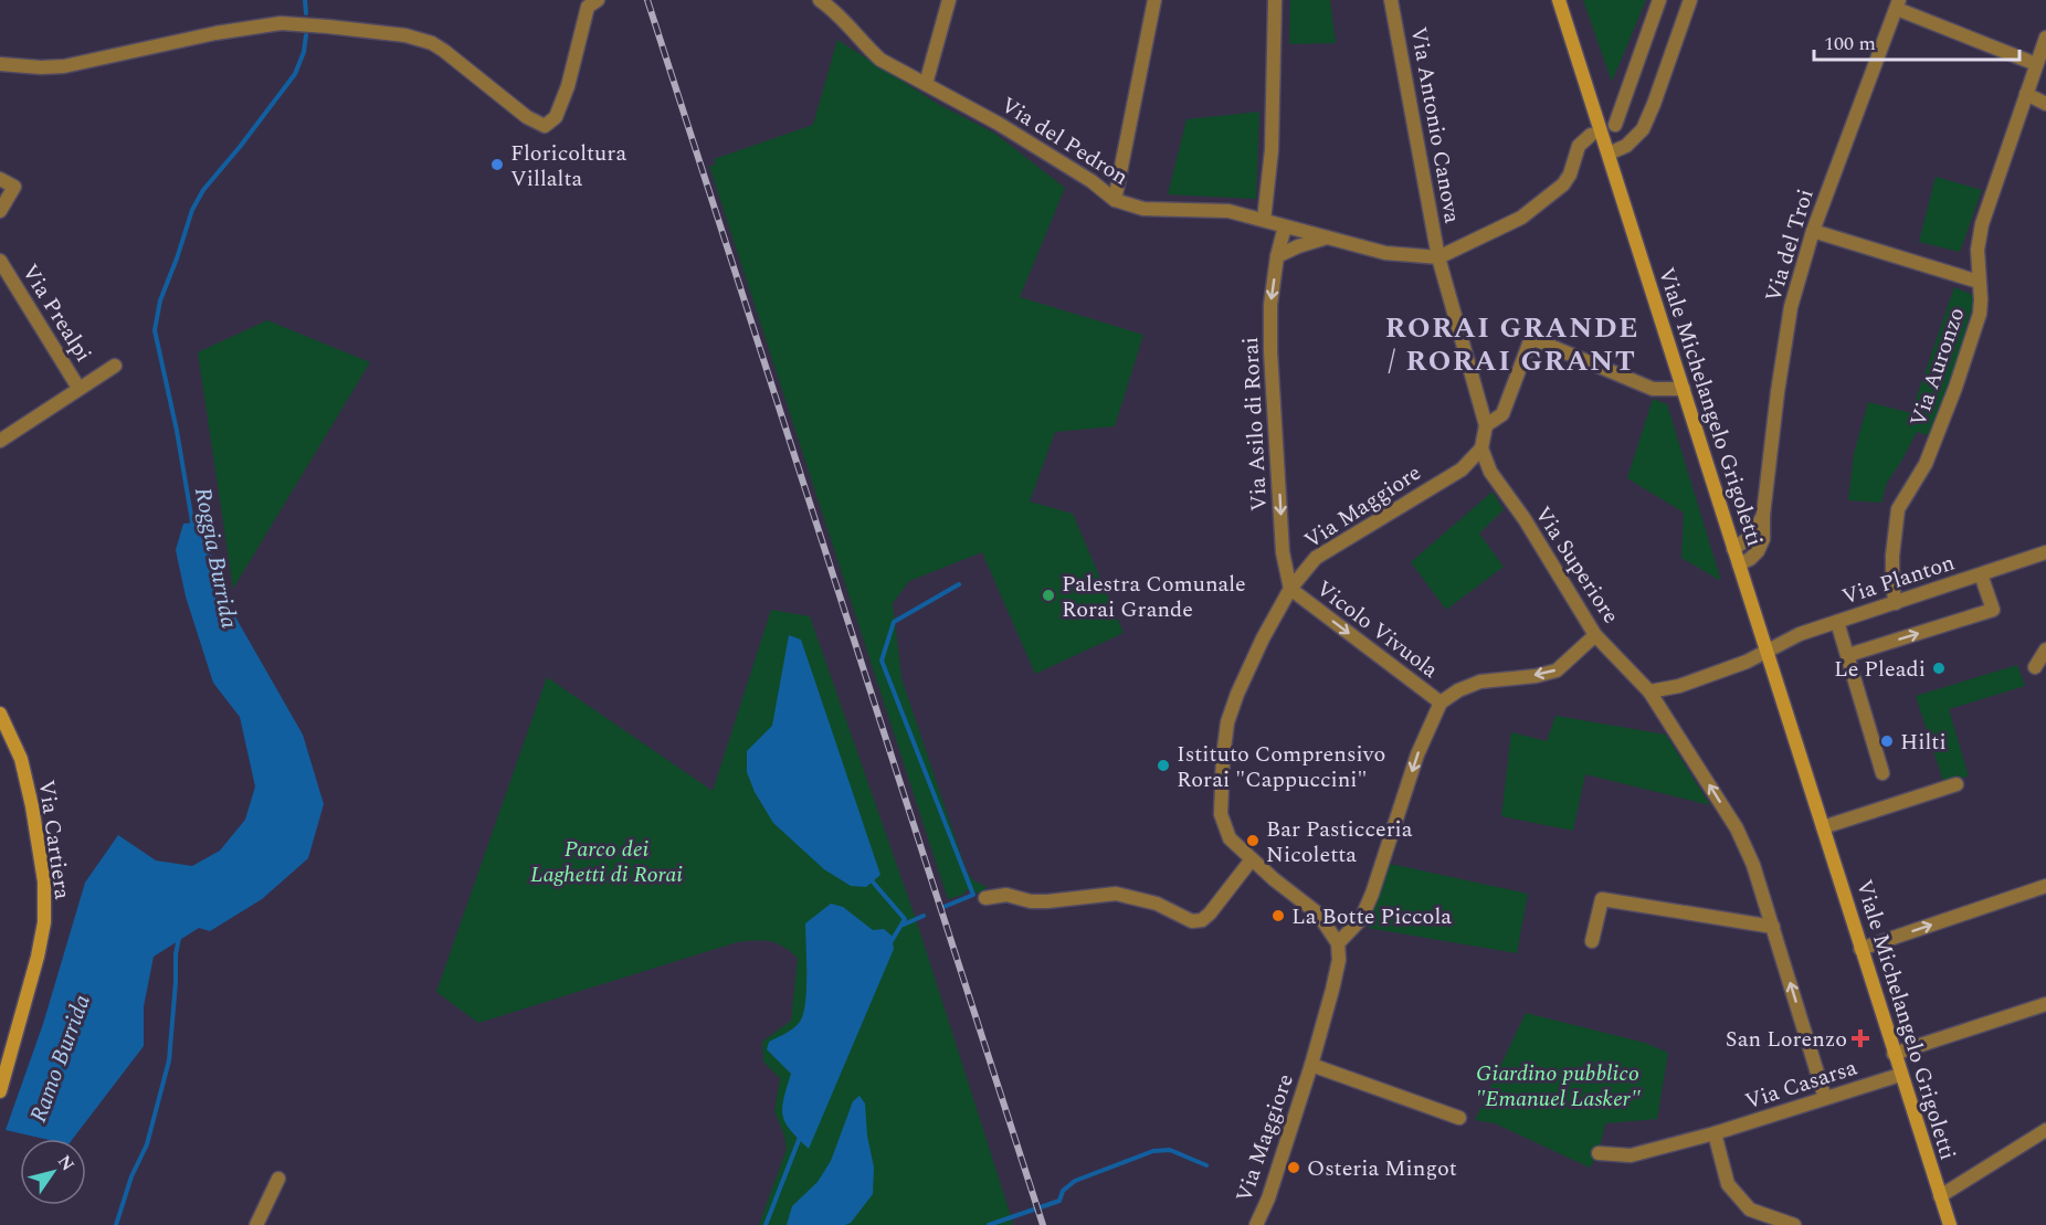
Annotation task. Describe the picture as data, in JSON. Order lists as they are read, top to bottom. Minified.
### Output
{"streets":{"main road":["Viale Michelangelo Grigoletti","Via Cartiera"],"street":["Via Antonio Canova","Via del Pedron","Via del Troi","Via Prealpi","Via Auronzo","Via Asilo di Rorai","Via Maggiore","Via Superiore","Via Planton","Vicolo Vivuola","Via Casarsa"]},"crossings":[["Via Antonio Canova","Via del Pedron"],["Via del Pedron","Via Asilo di Rorai"],["Via del Troi","Viale Michelangelo Grigoletti"],["Via Auronzo","Via Planton"],["Viale Michelangelo Grigoletti","Via Planton"],["Viale Michelangelo Grigoletti","Via Casarsa"],["Via Asilo di Rorai","Via Maggiore"],["Via Asilo di Rorai","Vicolo Vivuola"],["Via Maggiore","Via Superiore"],["Via Maggiore","Vicolo Vivuola"],["Via Superiore","Via Casarsa"]],"one_way":["Via Asilo di Rorai","Via Superiore","Vicolo Vivuola"],"districts":["RORAI GRANDE / RORAI GRANT"],"water":["Roggia Burrida","Ramo Burrida"],"parks":["Parco dei Laghetti di Rorai","Giardino pubblico \"Emanuel Lasker\""],"places":{"other":["Floricoltura Villalta","Palestra Comunale Rorai Grande","Le Pleadi","Hilti","Istituto Comprensivo Rorai \"Cappuccini\"","Bar Pasticceria Nicoletta","La Botte Piccola","Osteria Mingot"],"health":["San Lorenzo"]},"scale_bar":"100 m","north":"top right"}
